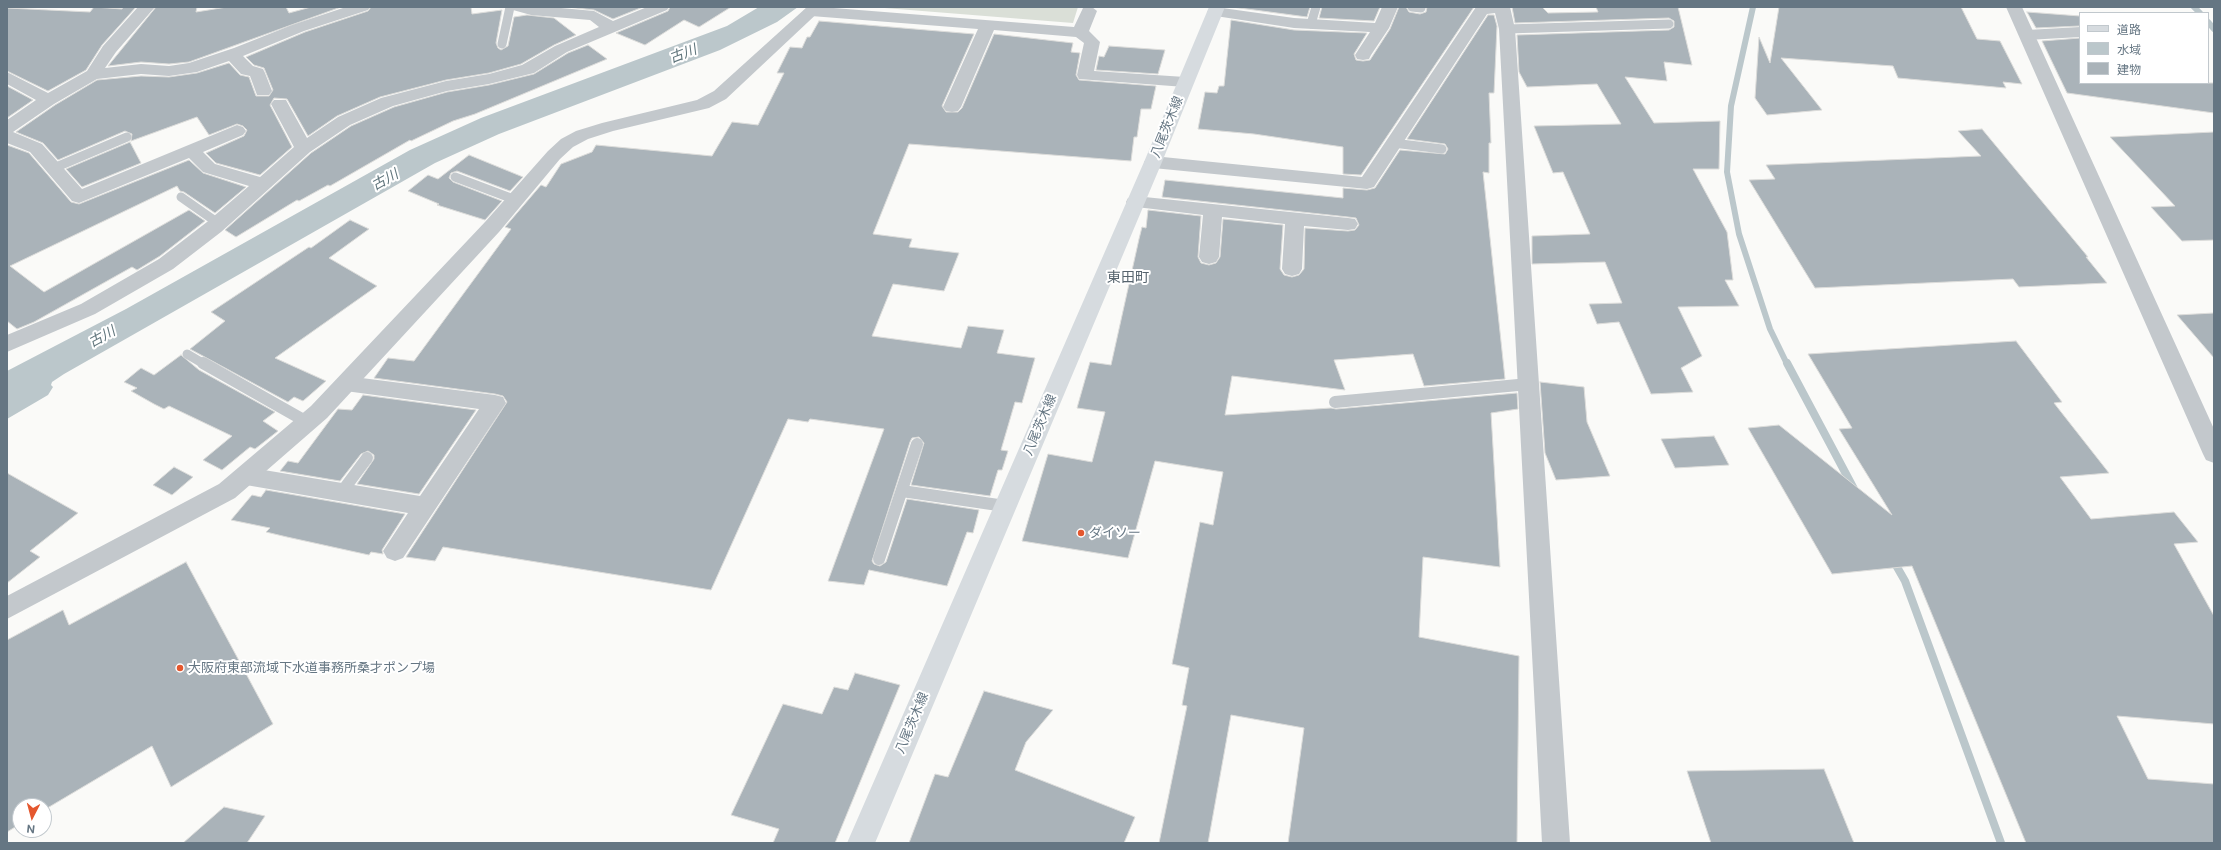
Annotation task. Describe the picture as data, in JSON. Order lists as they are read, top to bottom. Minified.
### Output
{"streets":{"main road":["八尾茨木線"]},"districts":["東田町"],"water":["古川"],"places":["ダイソー","大阪府東部流域下水道事務所桑才ポンプ場"],"legend":["道路","水域","建物"],"north":"bottom"}
